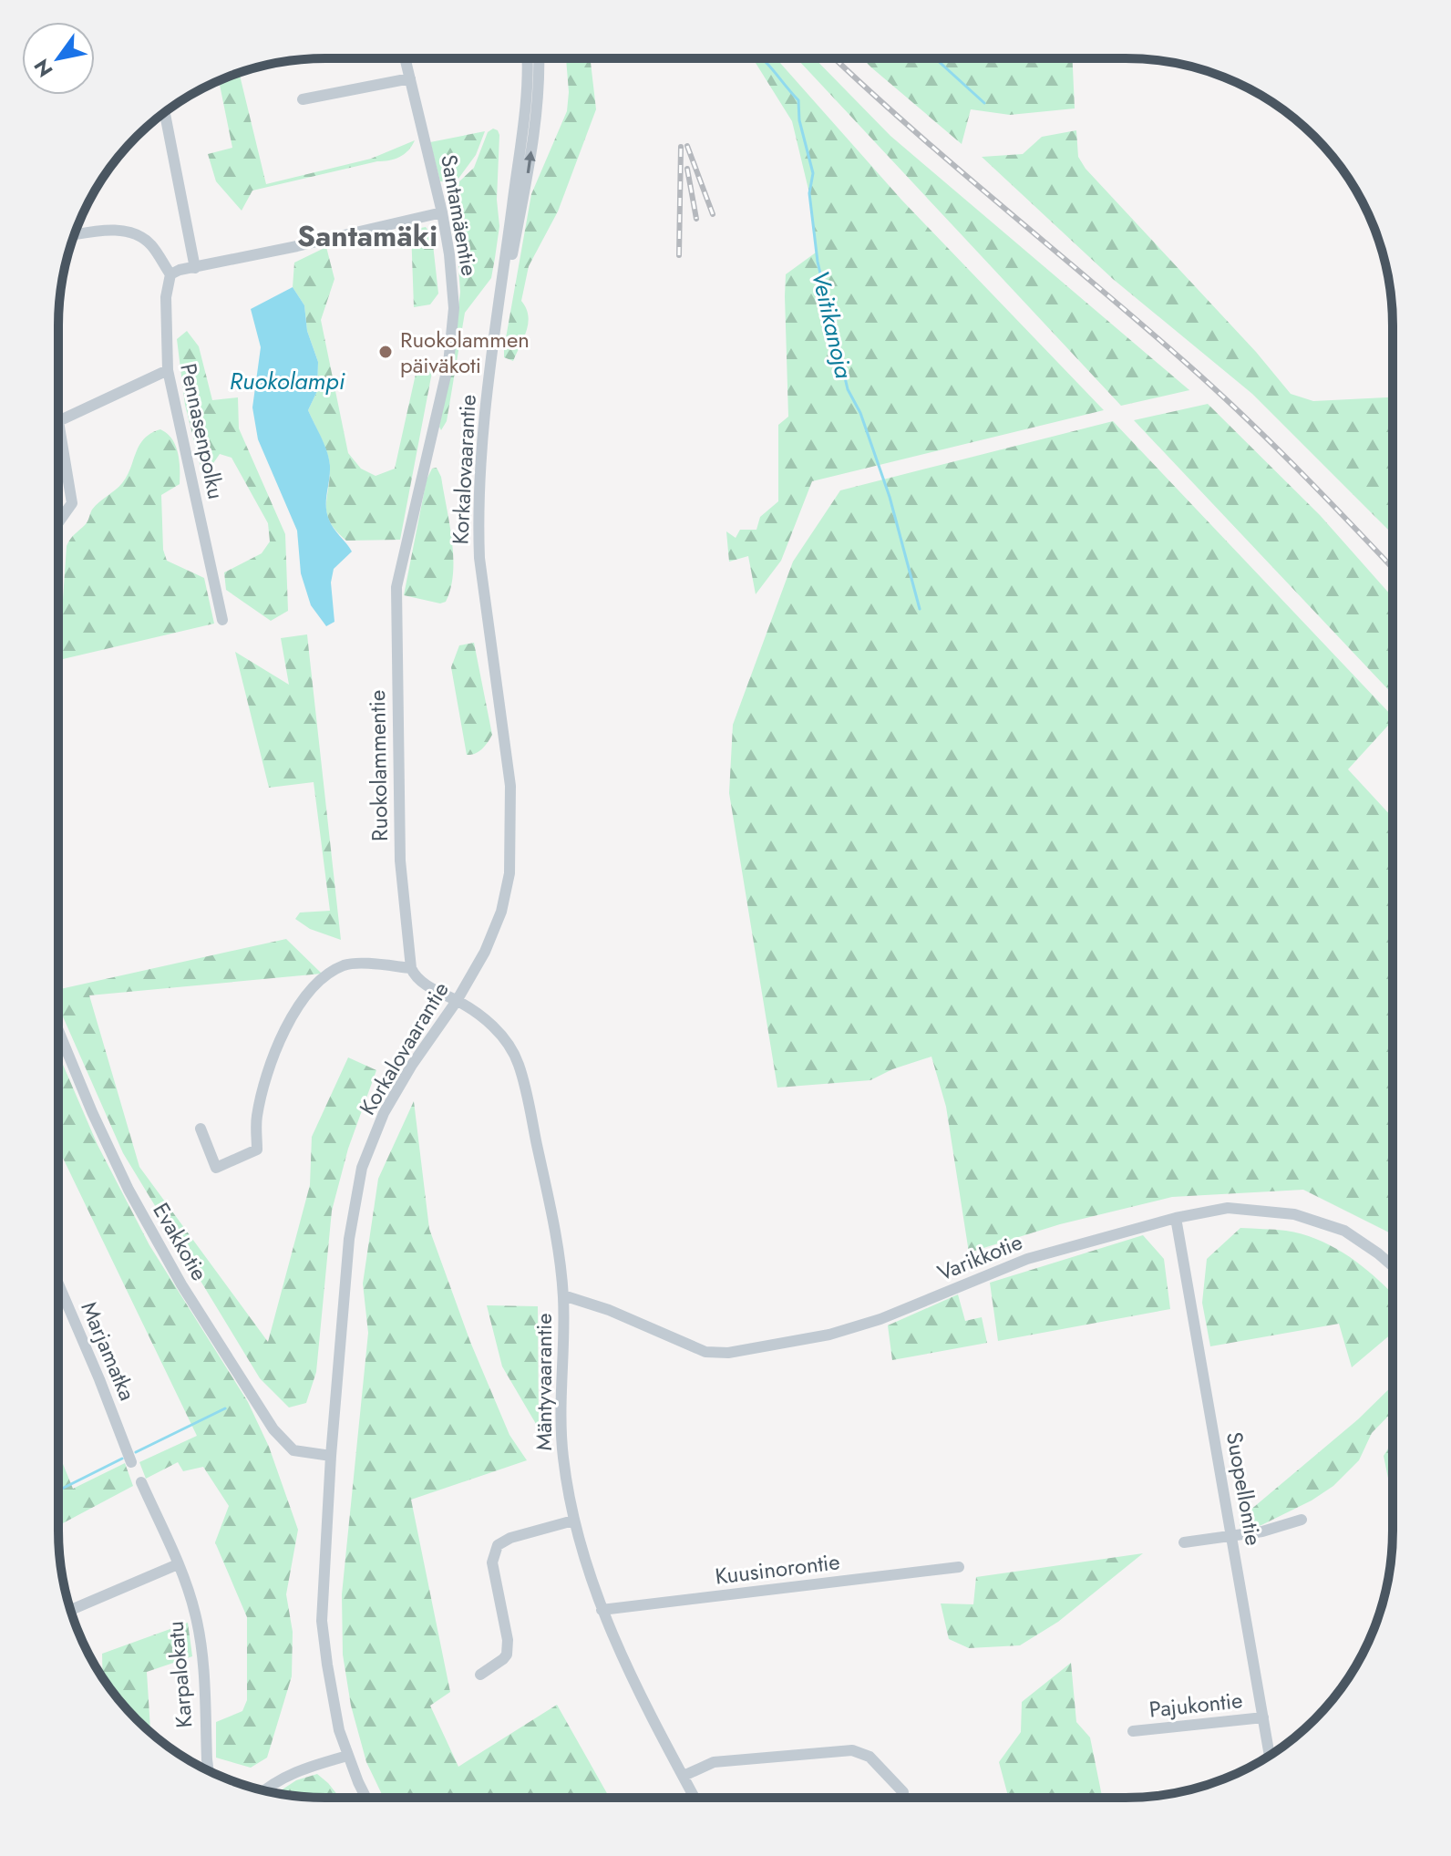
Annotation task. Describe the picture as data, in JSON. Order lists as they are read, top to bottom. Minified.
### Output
{"streets":{"street":["Santamäentie","Pennasenpolku","Korkalovaarantie","Ruokolammentie","Evakkotie","Varikkotie","Marjamatka","Mäntyvaarantie","Suopellontie","Kuusinorontie","Karpalokatu","Pajukontie"]},"crossings":[["Santamäentie","Ruokolammentie"],["Korkalovaarantie","Evakkotie"],["Korkalovaarantie","Mäntyvaarantie"],["Ruokolammentie","Mäntyvaarantie"],["Varikkotie","Mäntyvaarantie"],["Varikkotie","Suopellontie"],["Mäntyvaarantie","Kuusinorontie"],["Suopellontie","Pajukontie"]],"districts":["Santamäki"],"water":["Veitikanoja","Ruokolampi"],"places":["Ruokolammen päiväkoti"],"north":"bottom left"}
